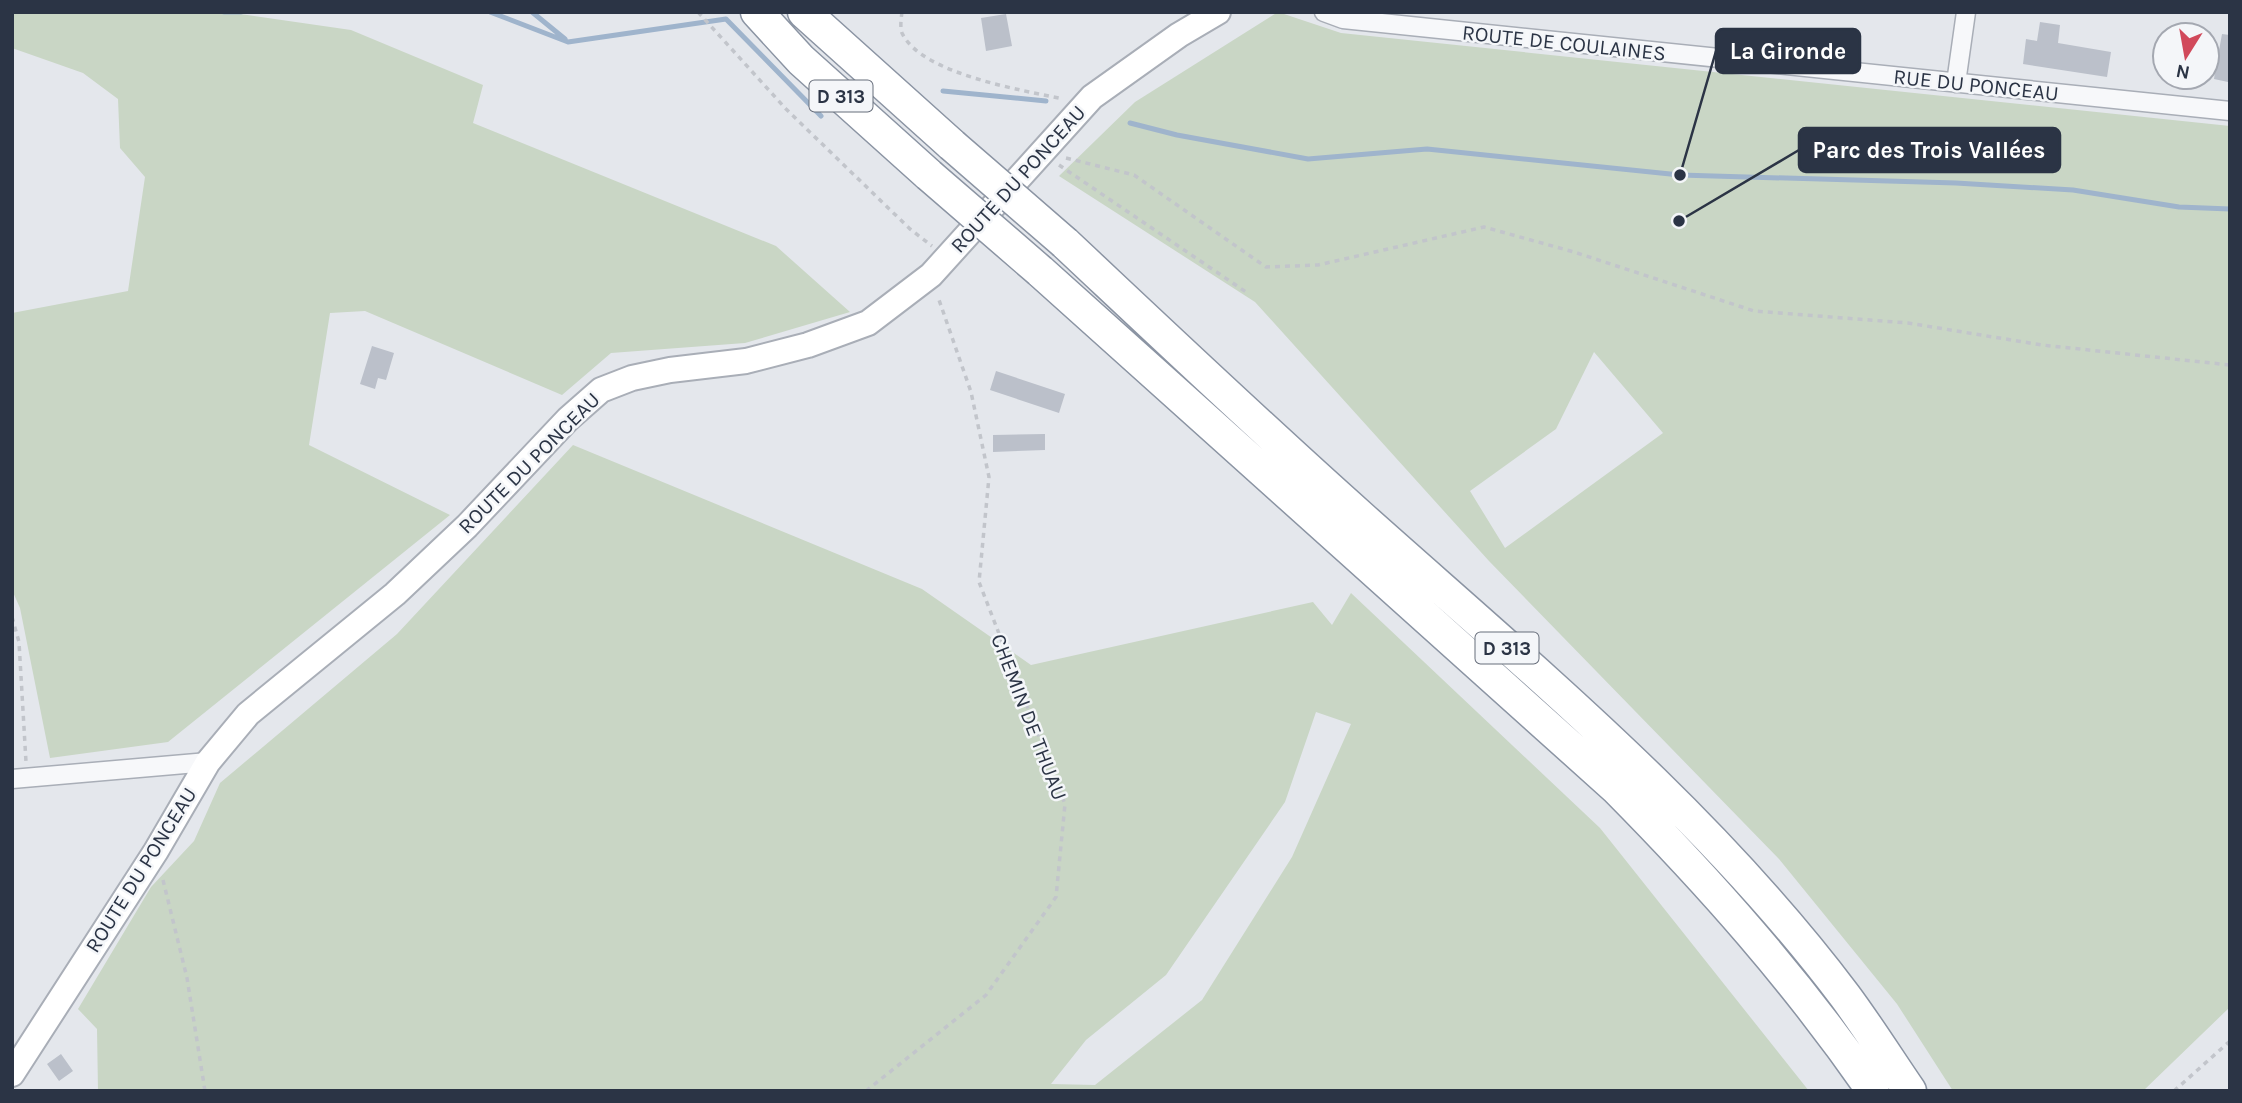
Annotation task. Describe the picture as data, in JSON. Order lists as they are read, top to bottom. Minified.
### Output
{"streets":{"highway":["D 313"],"street":["ROUTE DE COULAINES","RUE DU PONCEAU","ROUTE DU PONCEAU"],"path":["CHEMIN DE THUAU"]},"crossings":[["ROUTE DE COULAINES","RUE DU PONCEAU"],["ROUTE DU PONCEAU","CHEMIN DE THUAU"]],"places":["La Gironde","Parc des Trois Vallées"],"north":"bottom"}
